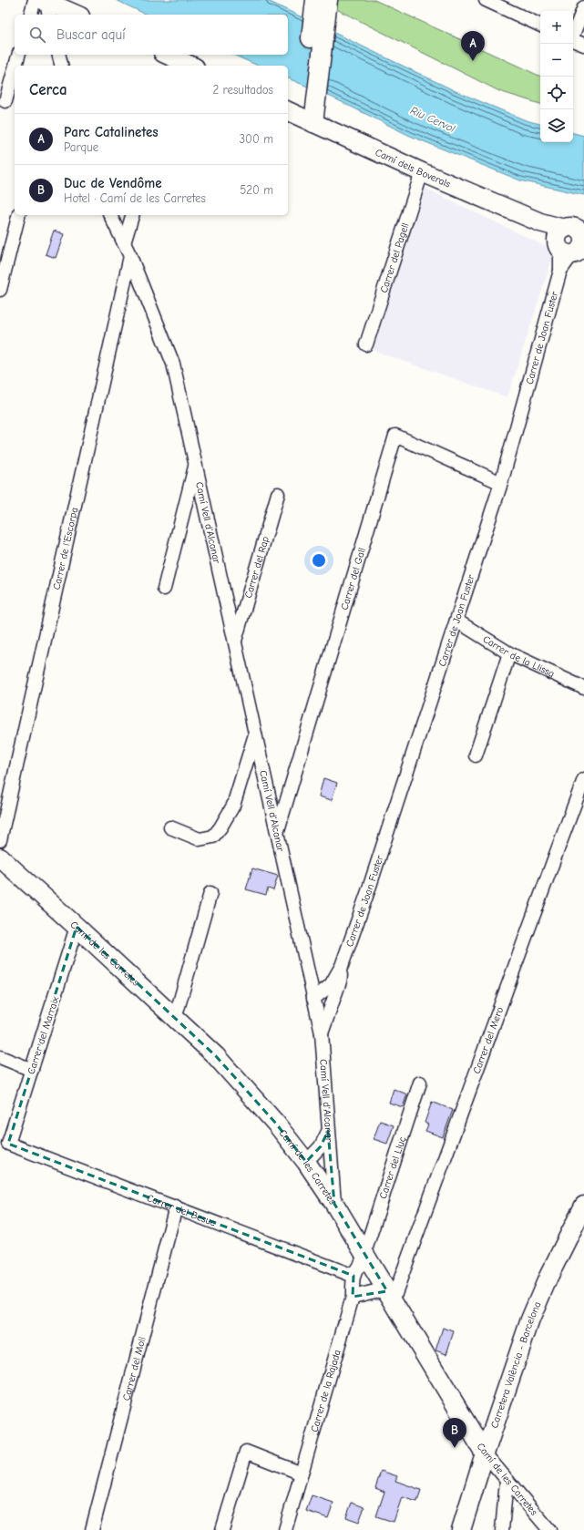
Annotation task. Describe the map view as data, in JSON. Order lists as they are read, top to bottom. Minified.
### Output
{"streets":{"street":["Camí dels Boverals","Carrer del Pagell","Carrer de Joan Fuster","Camí Vell d'Alcanar","Carrer de l'Escorpa","Carrer del Rap","Carrer del Gall","Carrer de la Llissa","Camí de les Carretes","Carrer del Marraix","Carrer del Mero","Carrer del Lluç","Carrer del Besuc","Carretera València - Barcelona","Carrer del Moll","Carrer de la Rajada"]},"crossings":[["Camí dels Boverals","Carrer del Pagell"],["Camí dels Boverals","Carrer de Joan Fuster"],["Carrer de Joan Fuster","Camí Vell d'Alcanar"],["Carrer de Joan Fuster","Carrer del Gall"],["Carrer de Joan Fuster","Carrer de la Llissa"],["Camí Vell d'Alcanar","Carrer de l'Escorpa"],["Camí Vell d'Alcanar","Carrer del Rap"],["Camí Vell d'Alcanar","Carrer del Gall"],["Camí Vell d'Alcanar","Camí de les Carretes"],["Camí de les Carretes","Carrer del Marraix"],["Camí de les Carretes","Carrer del Mero"],["Camí de les Carretes","Carrer del Lluç"],["Camí de les Carretes","Carretera València - Barcelona"],["Camí de les Carretes","Carrer de la Rajada"],["Carrer del Marraix","Carrer del Besuc"],["Carrer del Lluç","Carrer de la Rajada"],["Carrer del Besuc","Carrer del Moll"],["Carrer del Besuc","Carrer de la Rajada"]],"water":["Riu Cervol"],"page":{"map_buttons":["+","−"],"search":"Buscar aquí","pins":["A","B"],"heading":["Cerca","2 resultados"],"list":[{"mark":"A","name":"Parc Catalinetes","note":"Parque","value":"300 m"},{"mark":"B","name":"Duc de Vendôme","note":"Hotel · Camí de les Carretes","value":"520 m"}]}}
